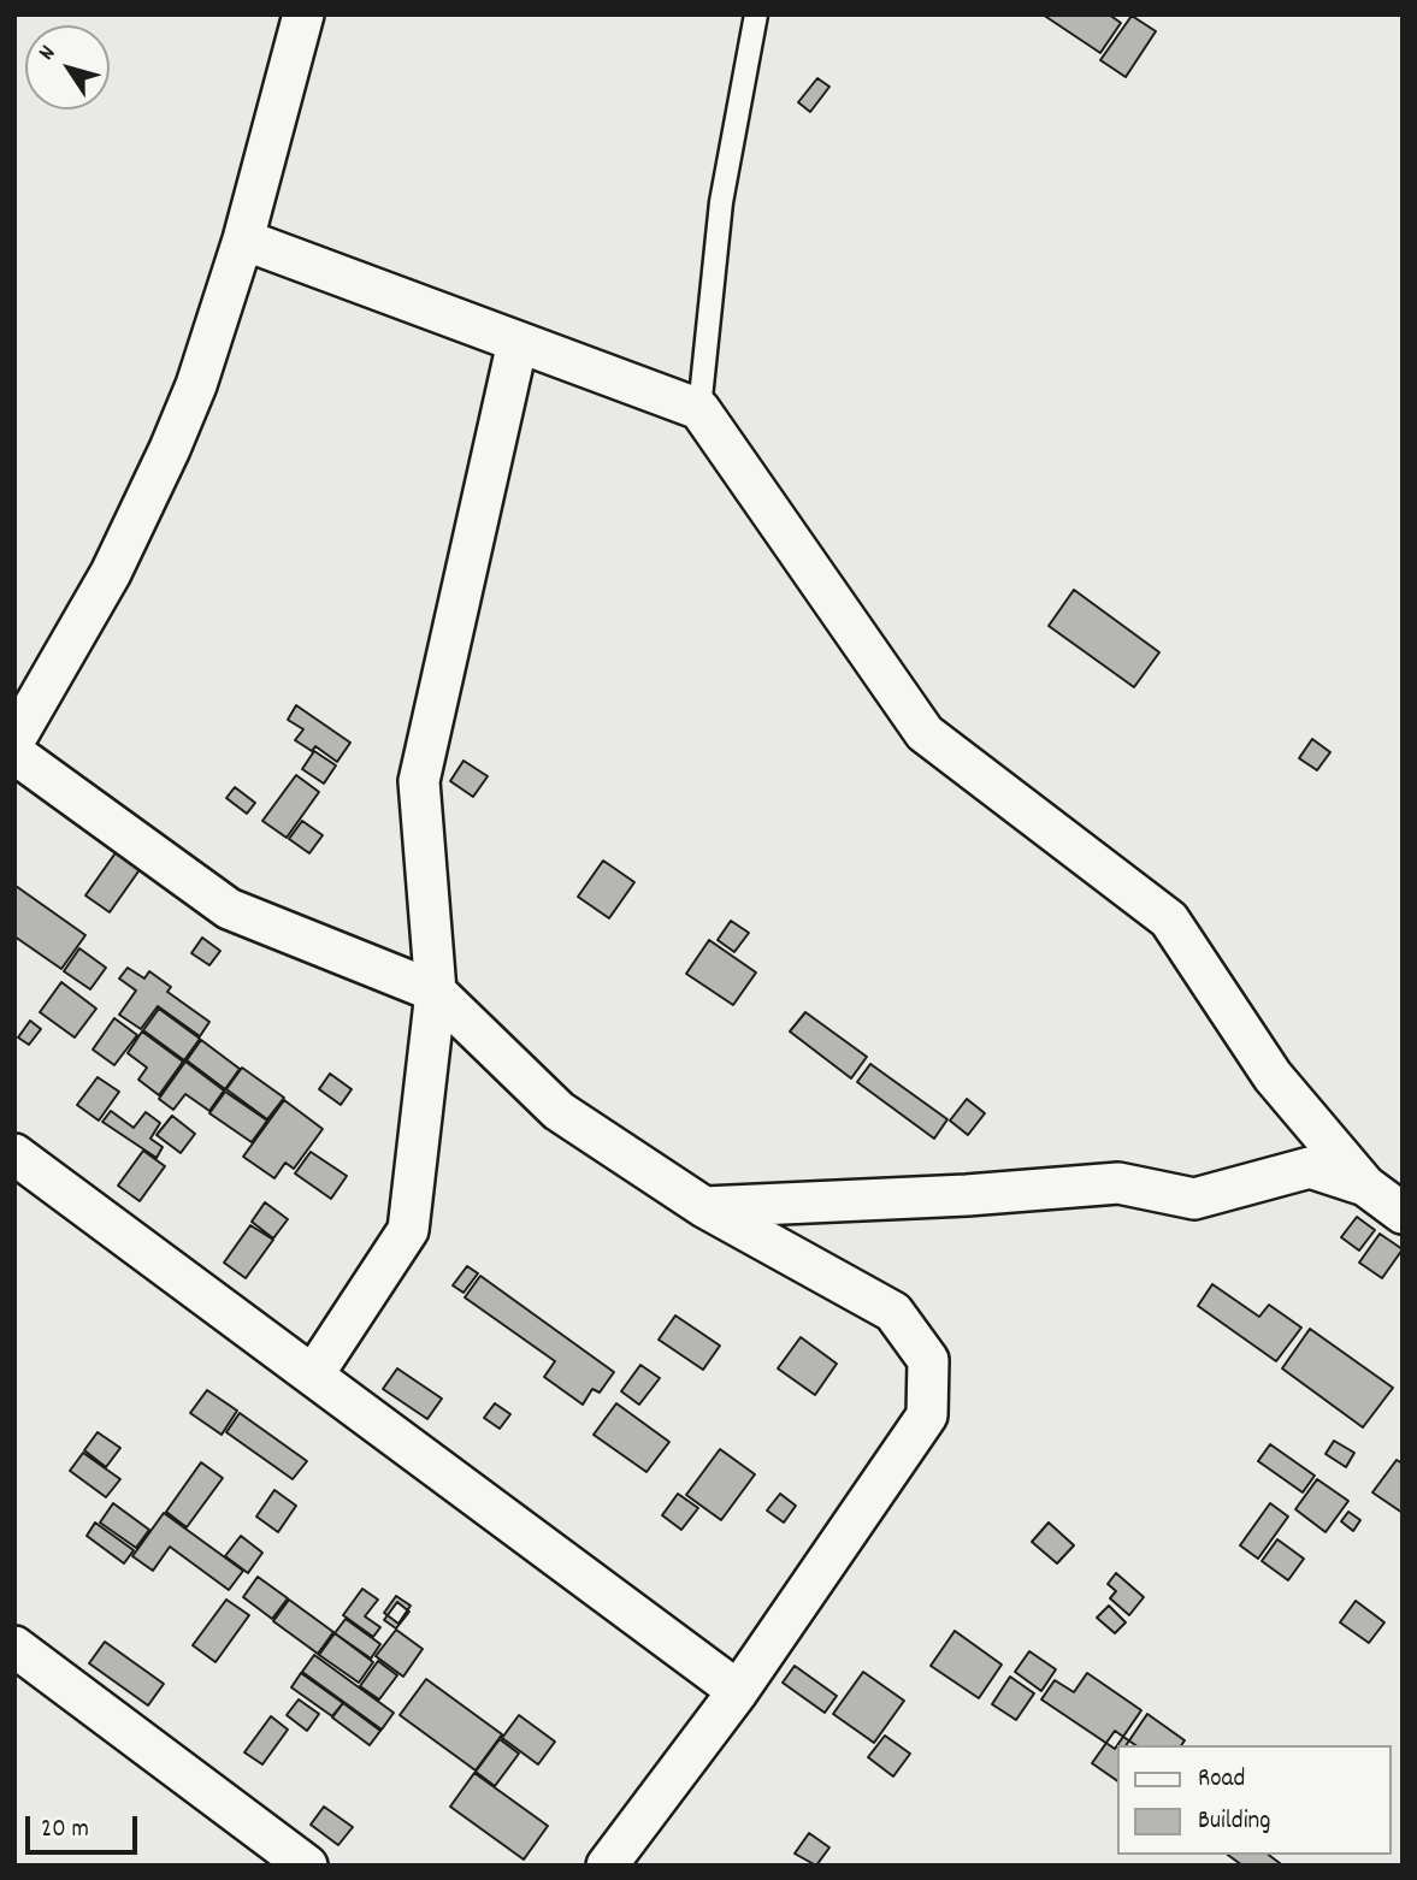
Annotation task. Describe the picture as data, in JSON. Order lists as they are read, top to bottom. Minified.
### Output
{"legend":["Road","Building"],"scale_bar":"20 m","north":"top left"}
